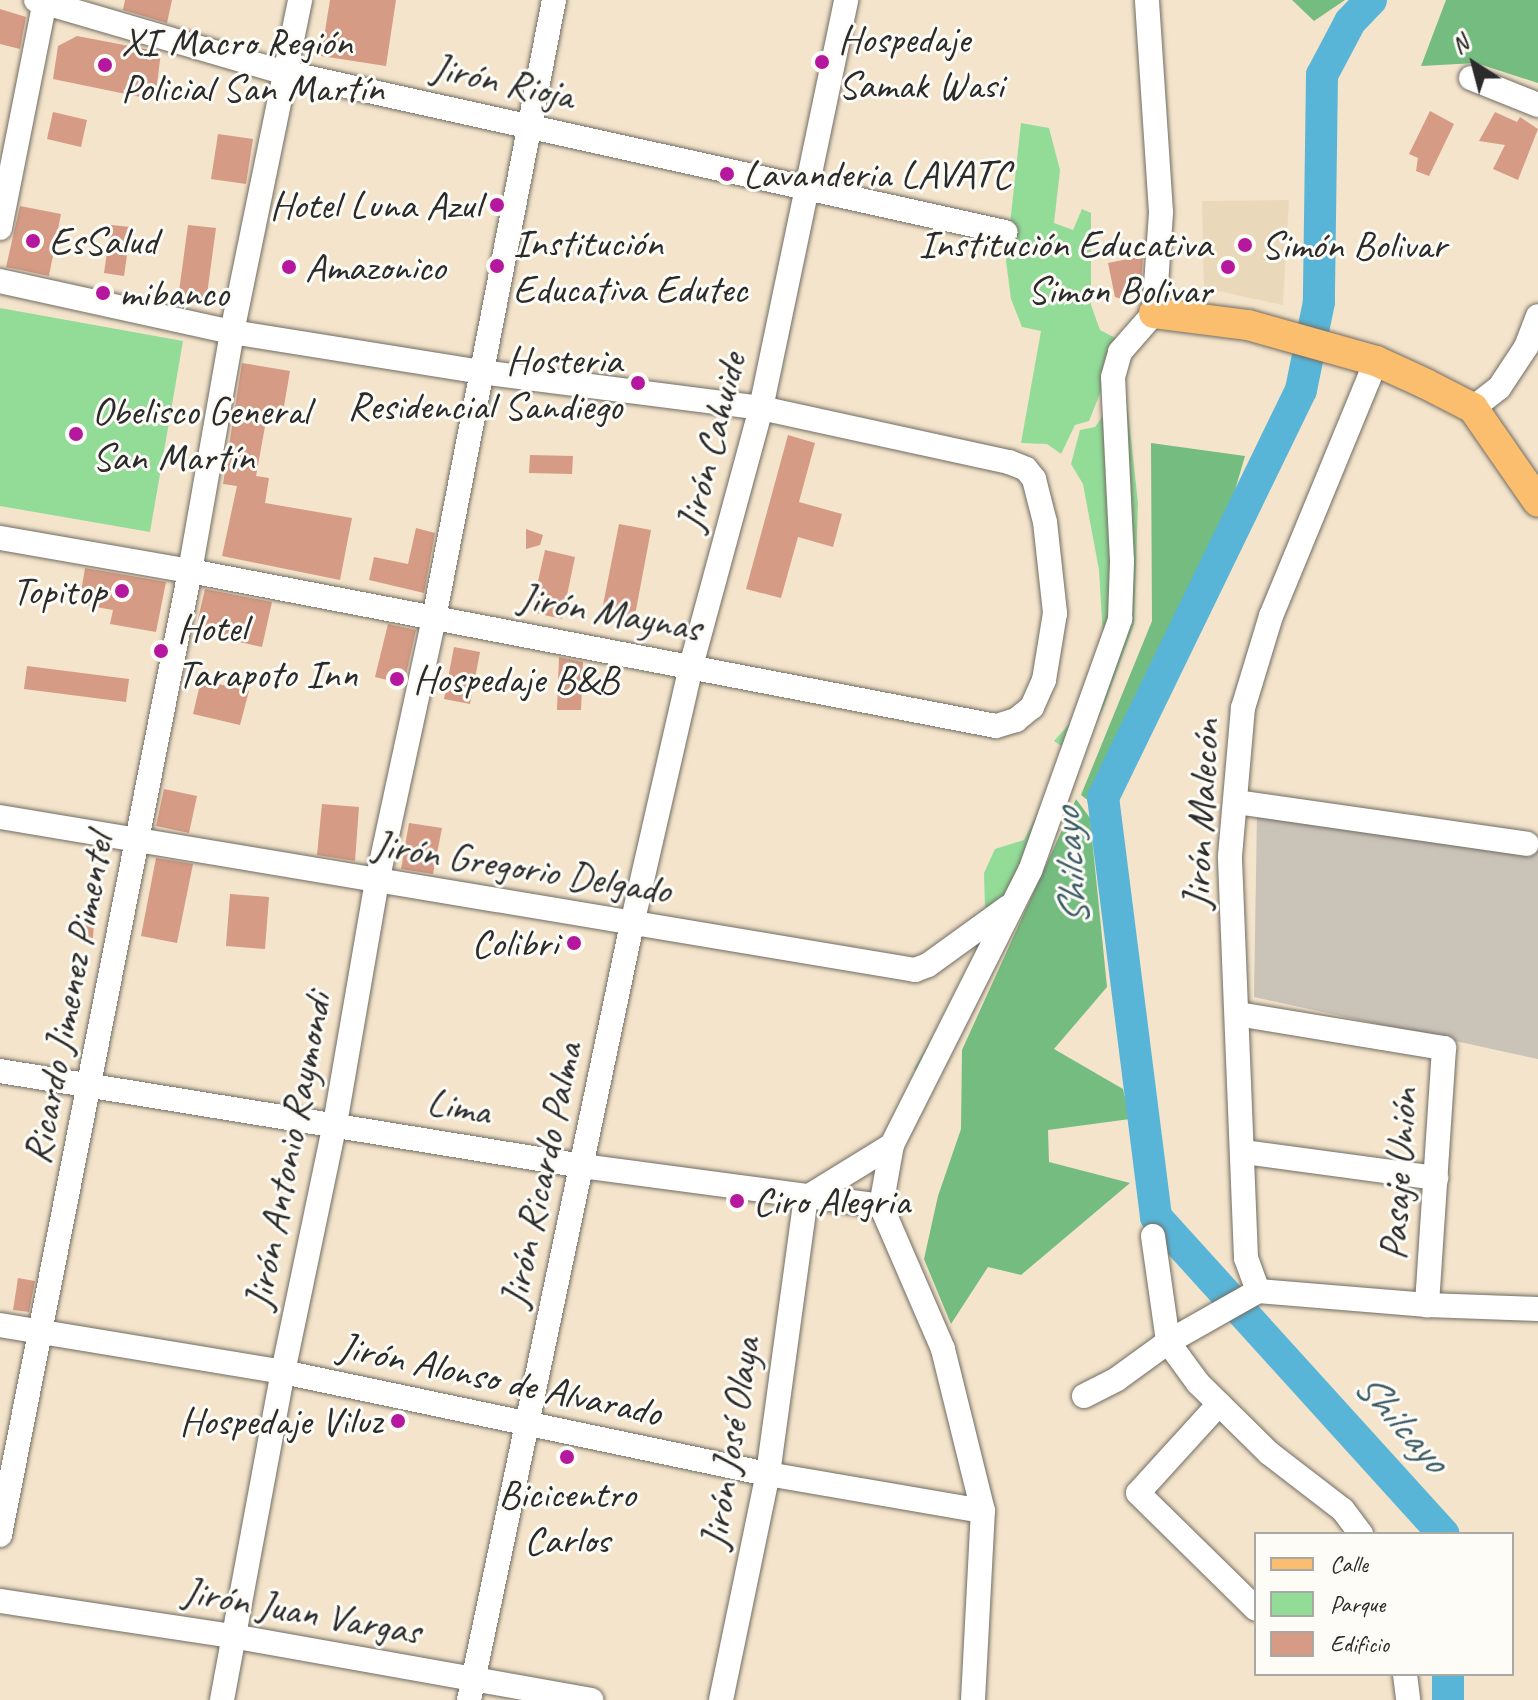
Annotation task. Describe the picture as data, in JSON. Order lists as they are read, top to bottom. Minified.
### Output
{"streets":{"street":["Jirón Rioja","Jirón Cahuide","Jirón Maynas","Jirón Malecón","Jirón Gregorio Delgado","Ricardo Jimenez Pimentel","Lima","Jirón Antonio Raymondi","Pasaje Unión","Jirón Ricardo Palma","Jirón Alonso de Alvarado","Jirón José Olaya","Jirón Juan Vargas"]},"crossings":[["Jirón Rioja","Jirón Cahuide"],["Jirón Rioja","Ricardo Jimenez Pimentel"],["Jirón Rioja","Jirón Antonio Raymondi"],["Jirón Cahuide","Jirón Maynas"],["Jirón Cahuide","Jirón Ricardo Palma"],["Jirón Maynas","Ricardo Jimenez Pimentel"],["Jirón Maynas","Jirón Antonio Raymondi"],["Jirón Maynas","Jirón Ricardo Palma"],["Jirón Malecón","Pasaje Unión"],["Jirón Gregorio Delgado","Ricardo Jimenez Pimentel"],["Jirón Gregorio Delgado","Jirón Antonio Raymondi"],["Jirón Gregorio Delgado","Jirón Ricardo Palma"],["Ricardo Jimenez Pimentel","Lima"],["Ricardo Jimenez Pimentel","Jirón Alonso de Alvarado"],["Lima","Jirón Antonio Raymondi"],["Lima","Jirón Ricardo Palma"],["Lima","Jirón José Olaya"],["Jirón Antonio Raymondi","Jirón Alonso de Alvarado"],["Jirón Antonio Raymondi","Jirón Juan Vargas"],["Jirón Ricardo Palma","Jirón Alonso de Alvarado"],["Jirón Ricardo Palma","Jirón Juan Vargas"],["Jirón Alonso de Alvarado","Jirón José Olaya"]],"water":["Shilcayo"],"places":["Hospedaje Samak Wasi","XI Macro Región Policial San Martín","Lavanderia LAVATC","Hotel Luna Azul","EsSalud","Simón Bolivar","Institución Educativa Edutec","Amazonico","Institución Educativa Simon Bolivar","mibanco","Hosteria Residencial Sandiego","Obelisco General San Martín","Topitop","Hotel Tarapoto Inn","Hospedaje B&B","Colibri","Ciro Alegria","Hospedaje Viluz","Bicicentro Carlos"],"legend":["Calle","Parque","Edificio"],"north":"top left"}
